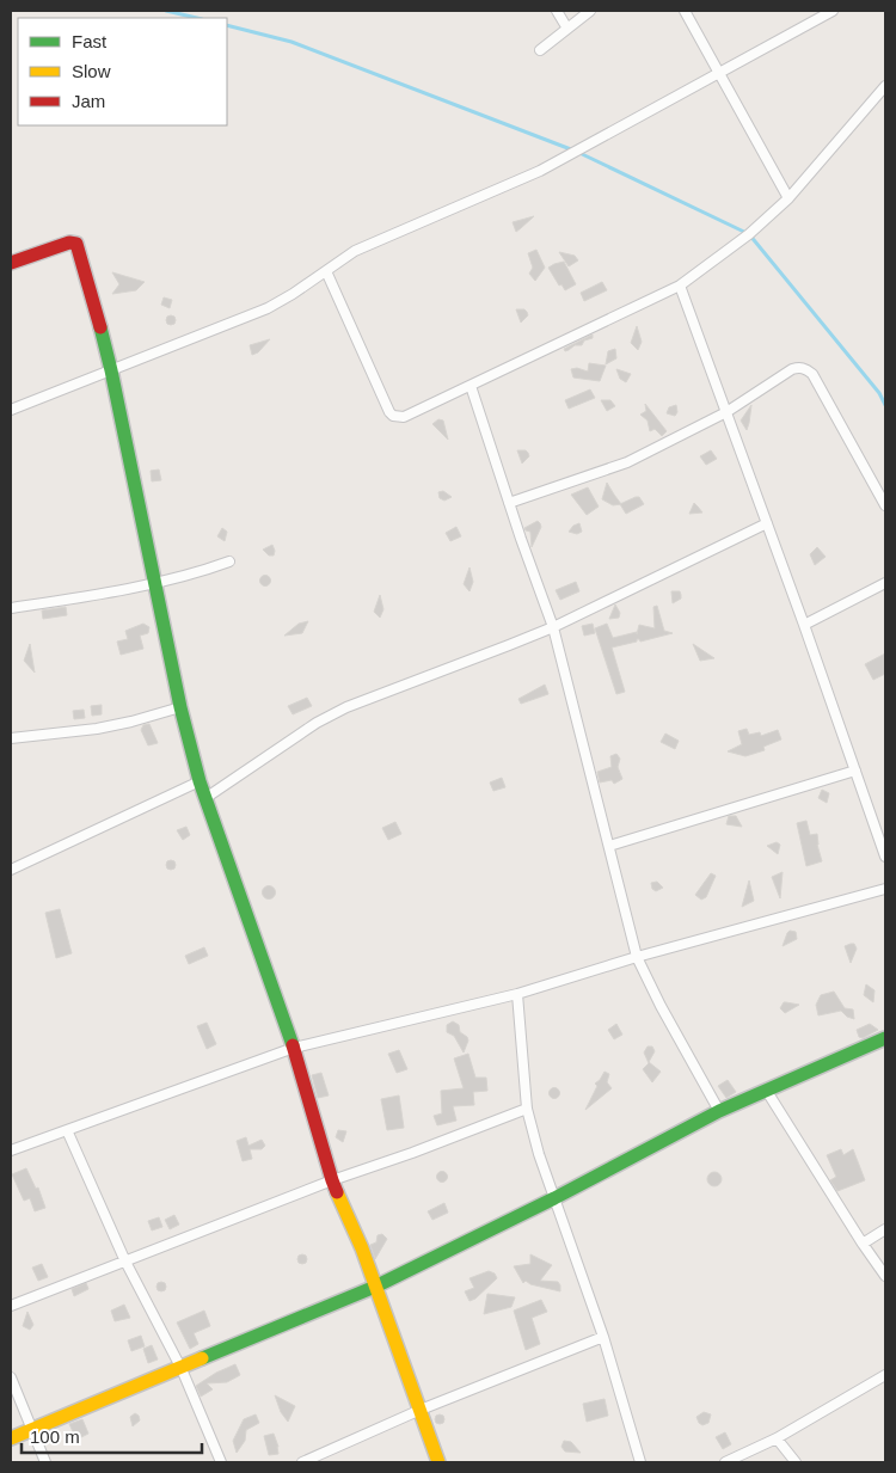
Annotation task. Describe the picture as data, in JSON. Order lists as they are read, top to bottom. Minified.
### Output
{"legend":["Fast","Slow","Jam"],"scale_bar":"100 m"}
